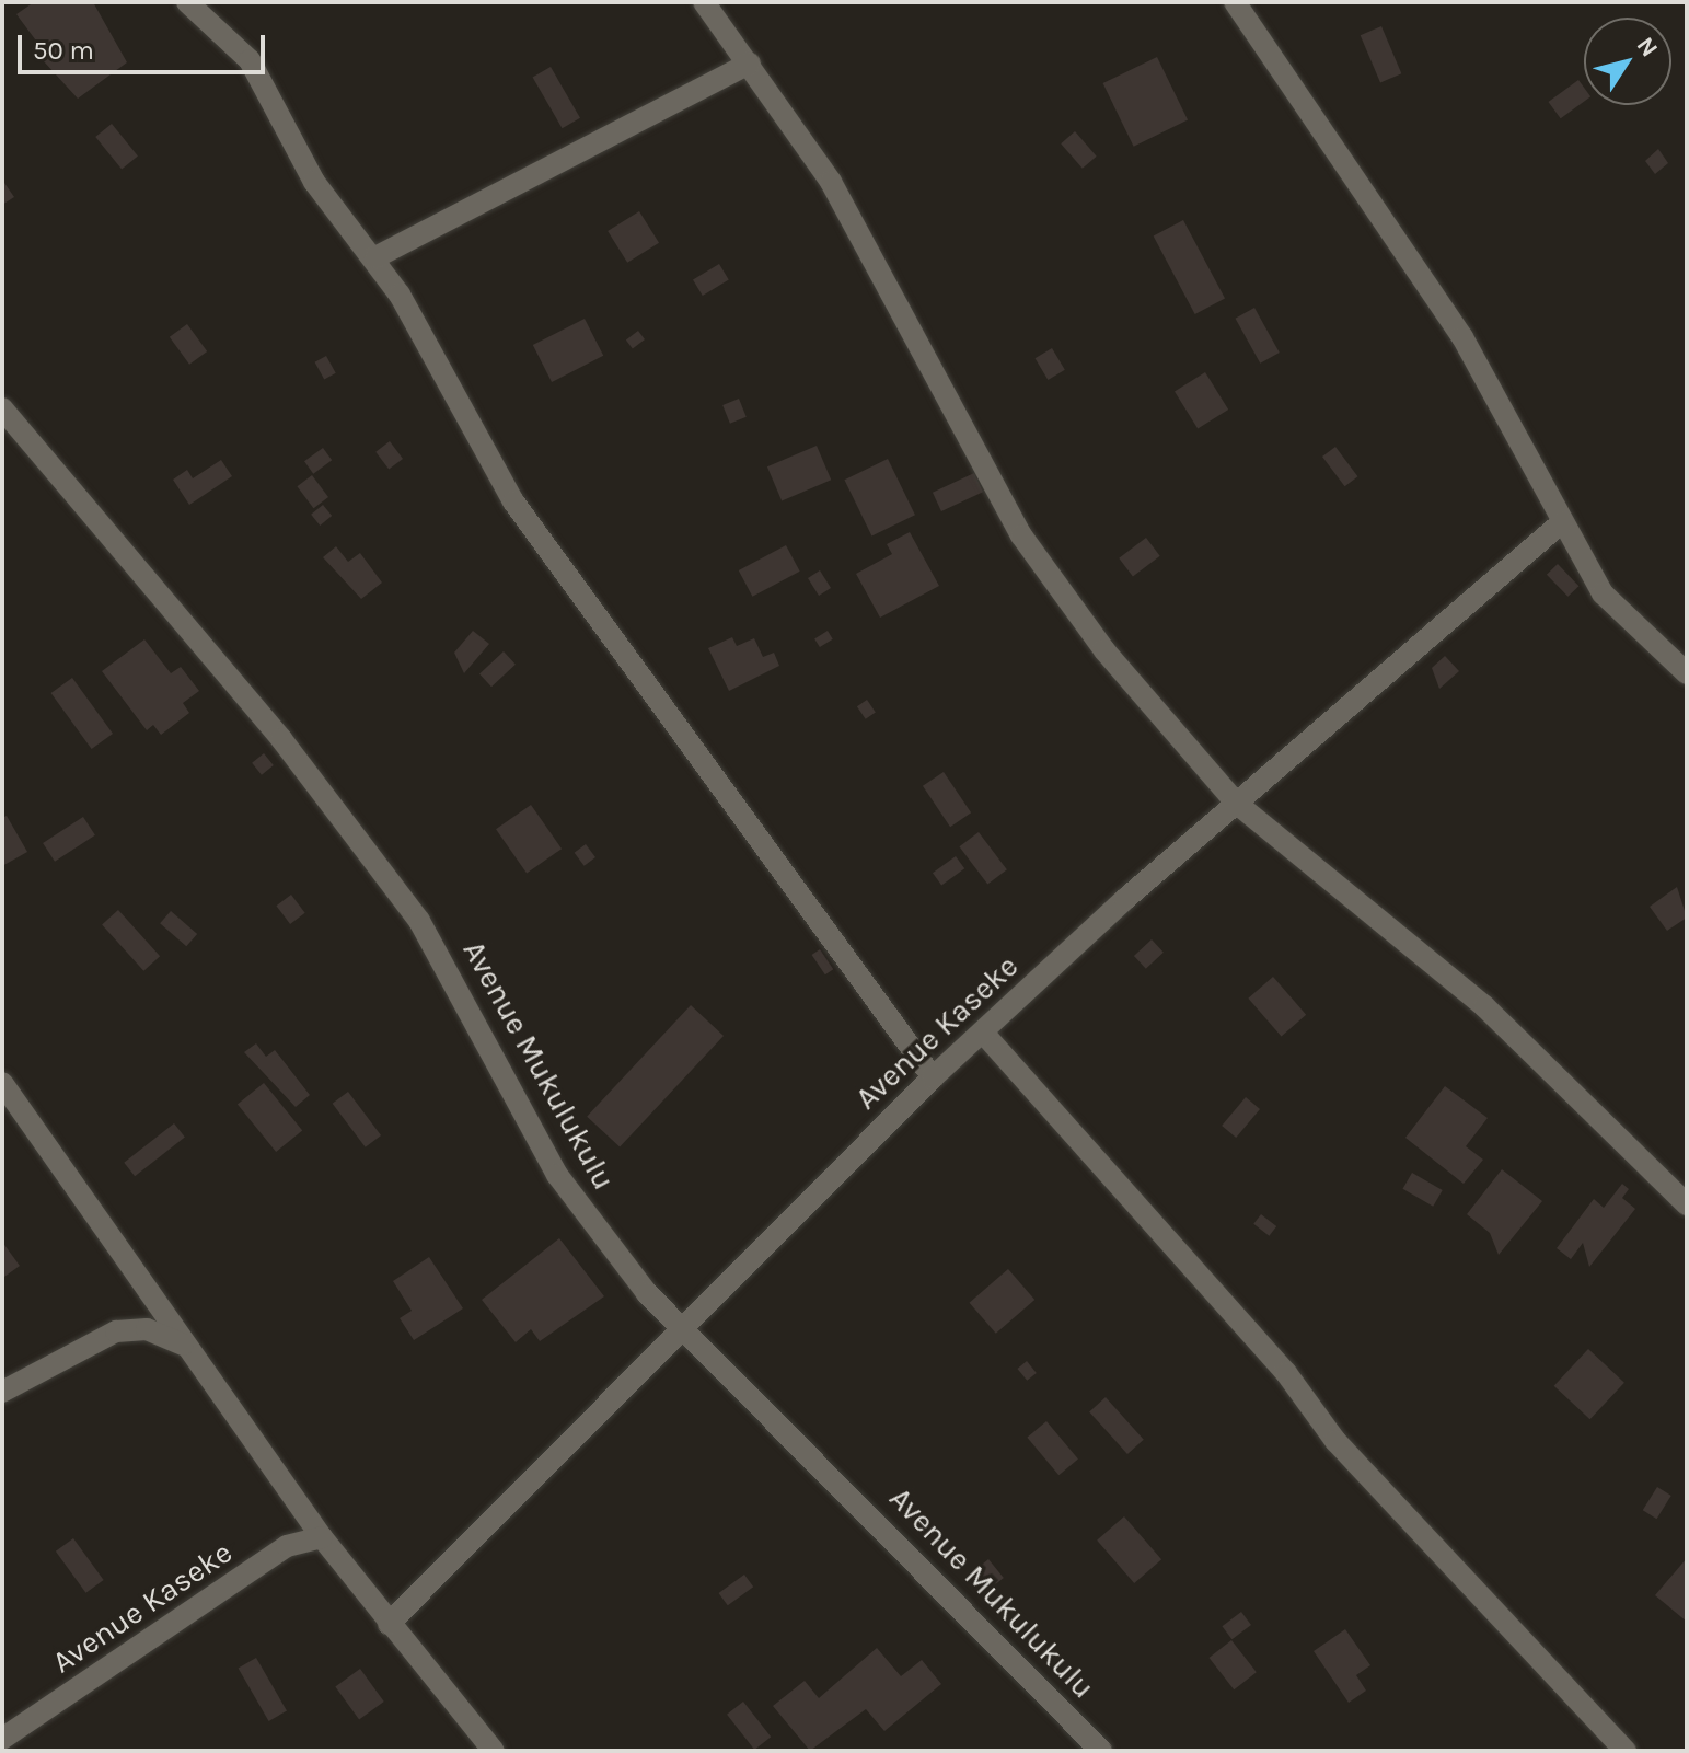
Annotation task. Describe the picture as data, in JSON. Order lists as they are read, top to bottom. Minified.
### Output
{"streets":{"street":["Avenue Kaseke","Avenue Mukulukulu"]},"crossings":[["Avenue Kaseke","Avenue Mukulukulu"]],"scale_bar":"50 m","north":"top right"}
